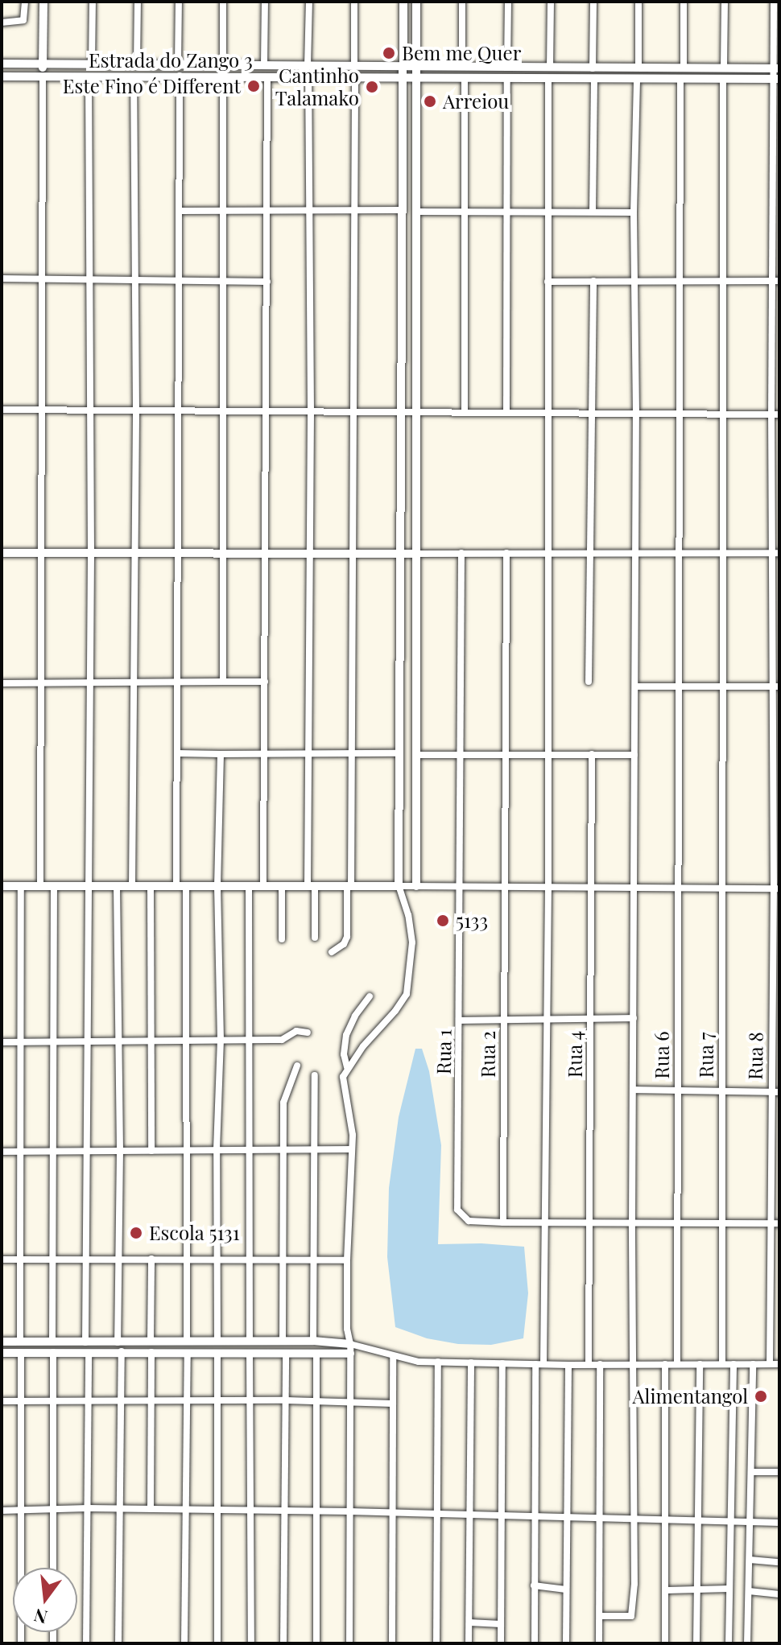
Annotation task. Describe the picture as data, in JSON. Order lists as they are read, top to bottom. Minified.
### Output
{"streets":{"street":["Estrada do Zango 3","Rua 1","Rua 2","Rua 4","Rua 6","Rua 7","Rua 8"]},"crossings":[["Estrada do Zango 3","Rua 6"],["Estrada do Zango 3","Rua 7"],["Estrada do Zango 3","Rua 8"],["Rua 1","Rua 2"]],"places":["Bem me Quer","Este Fino é Different","Cantinho Talamako","Arreiou","5133","Escola 5131","Alimentangol"],"north":"bottom"}
